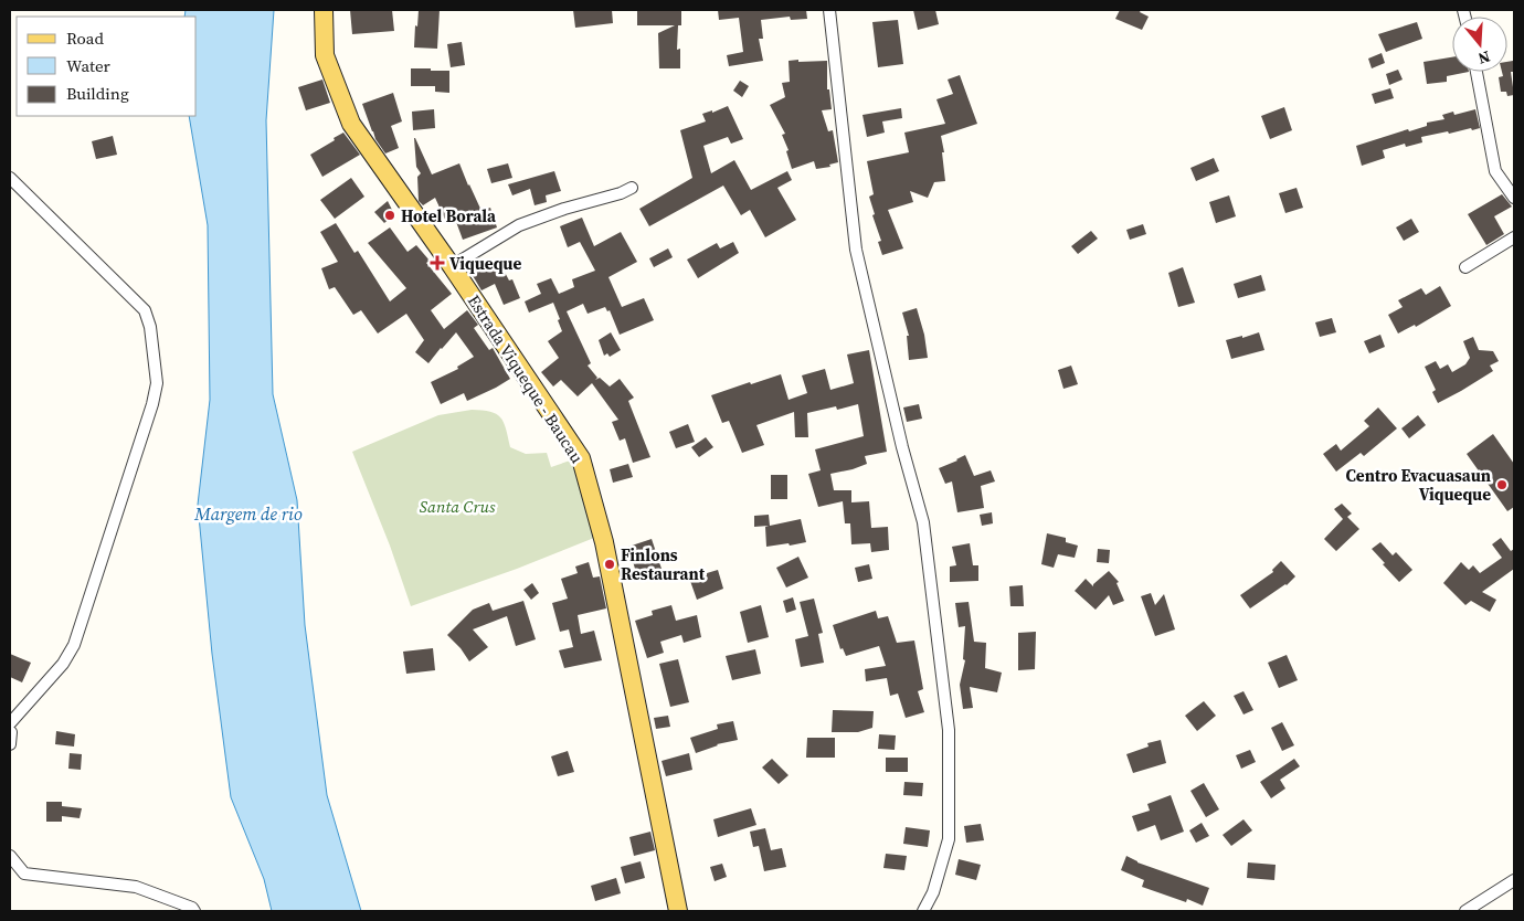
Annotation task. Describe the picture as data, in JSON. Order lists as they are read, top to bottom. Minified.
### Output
{"streets":{"main road":["Estrada Viqueque - Baucau"]},"water":["Margem de rio"],"parks":["Santa Crus"],"places":{"other":["Hotel Borala","Centro Evacuasaun Viqueque","Finlons Restaurant"],"health":["Viqueque"]},"legend":["Road","Water","Building"],"north":"bottom"}
